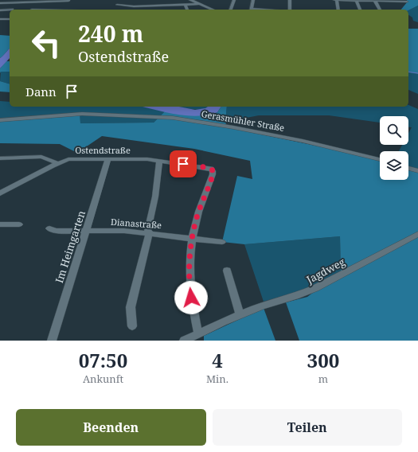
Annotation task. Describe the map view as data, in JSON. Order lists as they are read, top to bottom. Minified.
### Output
{"streets":{"street":["Gerasmühler Straße","Ostendstraße","Dianastraße","Im Heimgarten","Jagdweg"]},"crossings":[["Ostendstraße","Dianastraße"],["Ostendstraße","Im Heimgarten"],["Dianastraße","Im Heimgarten"]],"page":{"turn":["240 m","Ostendstraße"],"then":"Dann","eta":["07:50","Ankunft","4","Min.","300","m"],"buttons":["Beenden","Teilen"]}}
